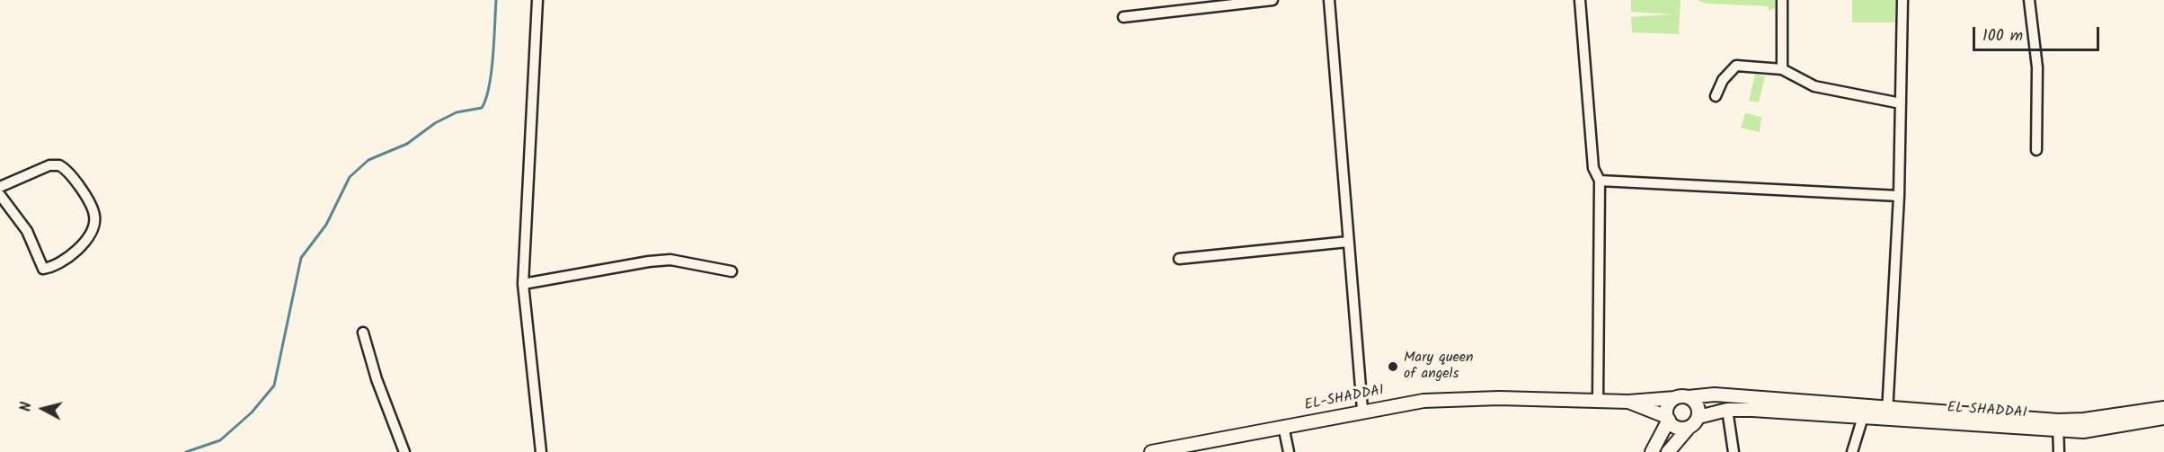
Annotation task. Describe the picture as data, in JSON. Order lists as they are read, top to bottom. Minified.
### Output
{"streets":{"street":["EL-SHADDAI"]},"places":["Mary queen of angels"],"scale_bar":"100 m","north":"left"}
